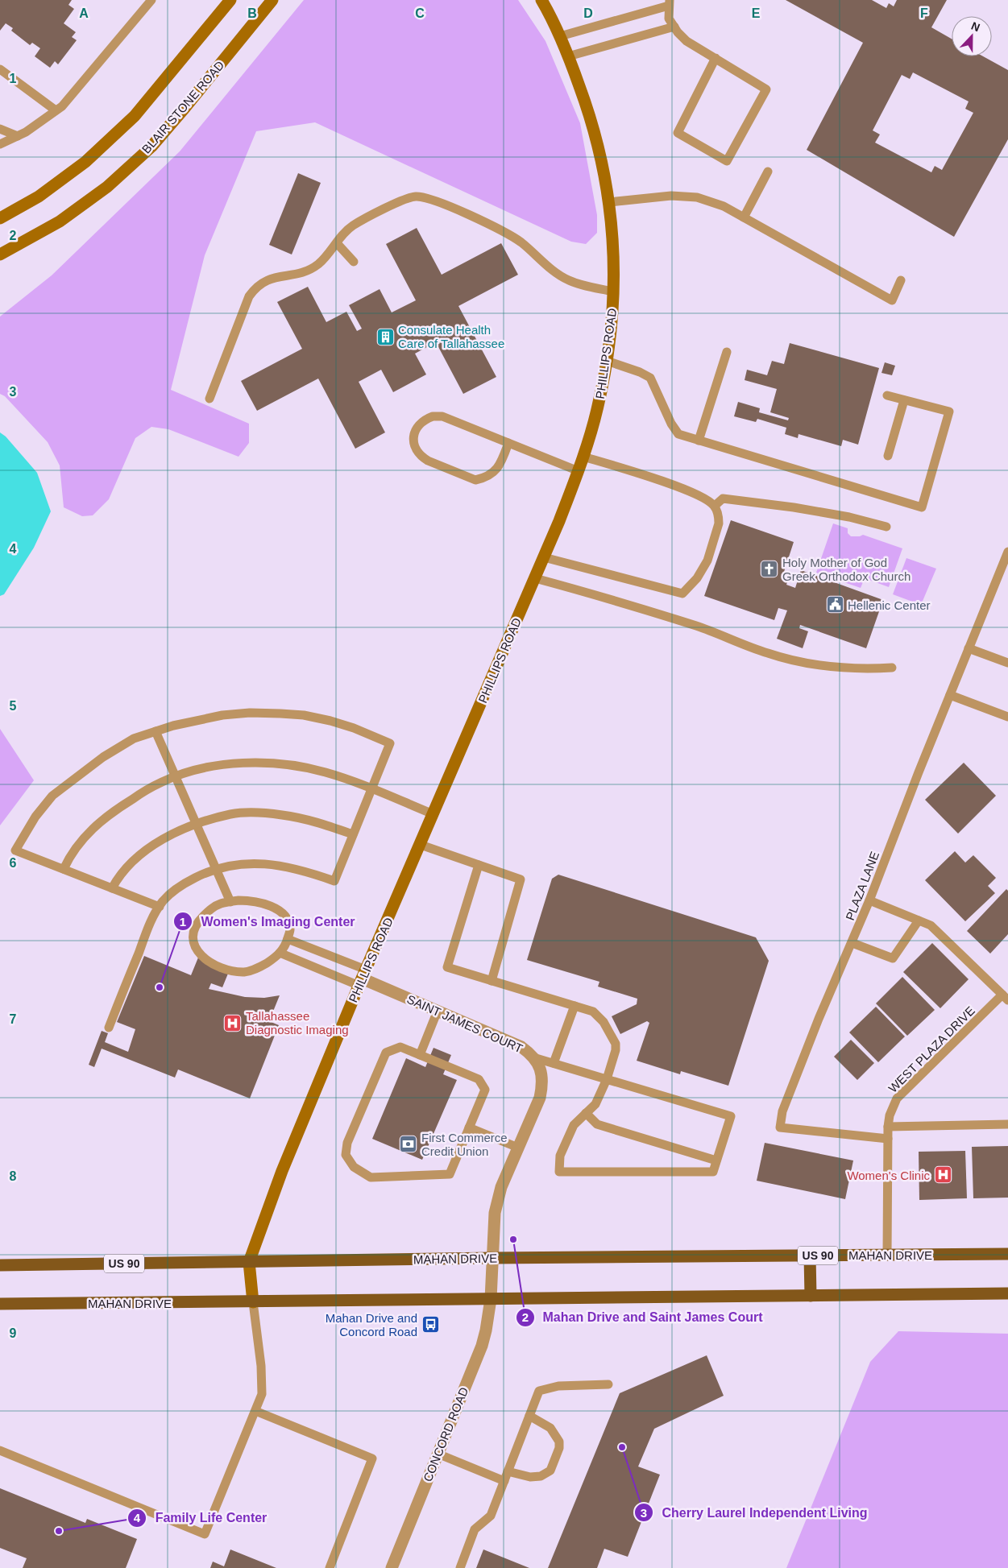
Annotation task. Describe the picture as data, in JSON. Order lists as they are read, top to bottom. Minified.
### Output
{"streets":{"main road":["MAHAN DRIVE","US 90"],"street":["BLAIR STONE ROAD","PHILLIPS ROAD","SAINT JAMES COURT","CONCORD ROAD"],"lane":["PLAZA LANE","WEST PLAZA DRIVE"]},"crossings":[["PHILLIPS ROAD","SAINT JAMES COURT"],["PHILLIPS ROAD","MAHAN DRIVE"],["PLAZA LANE","WEST PLAZA DRIVE"],["SAINT JAMES COURT","MAHAN DRIVE"],["SAINT JAMES COURT","CONCORD ROAD"],["WEST PLAZA DRIVE","MAHAN DRIVE"],["MAHAN DRIVE","CONCORD ROAD"]],"places":{"building":["Consulate Health Care of Tallahassee"],"church":["Holy Mother of God Greek Orthodox Church"],"public building":["Hellenic Center"],"other":["Women's Imaging Center","Mahan Drive and Saint James Court","Cherry Laurel Independent Living","Family Life Center"],"hospital":["Tallahassee Diagnostic Imaging","Women's Clinic"],"bank":["First Commerce Credit Union"],"bus stop":["Mahan Drive and Concord Road"]},"north":"top","grid":{"columns":["A","B","C","D","E","F"],"rows":["1","2","3","4","5","6","7","8","9"]}}
